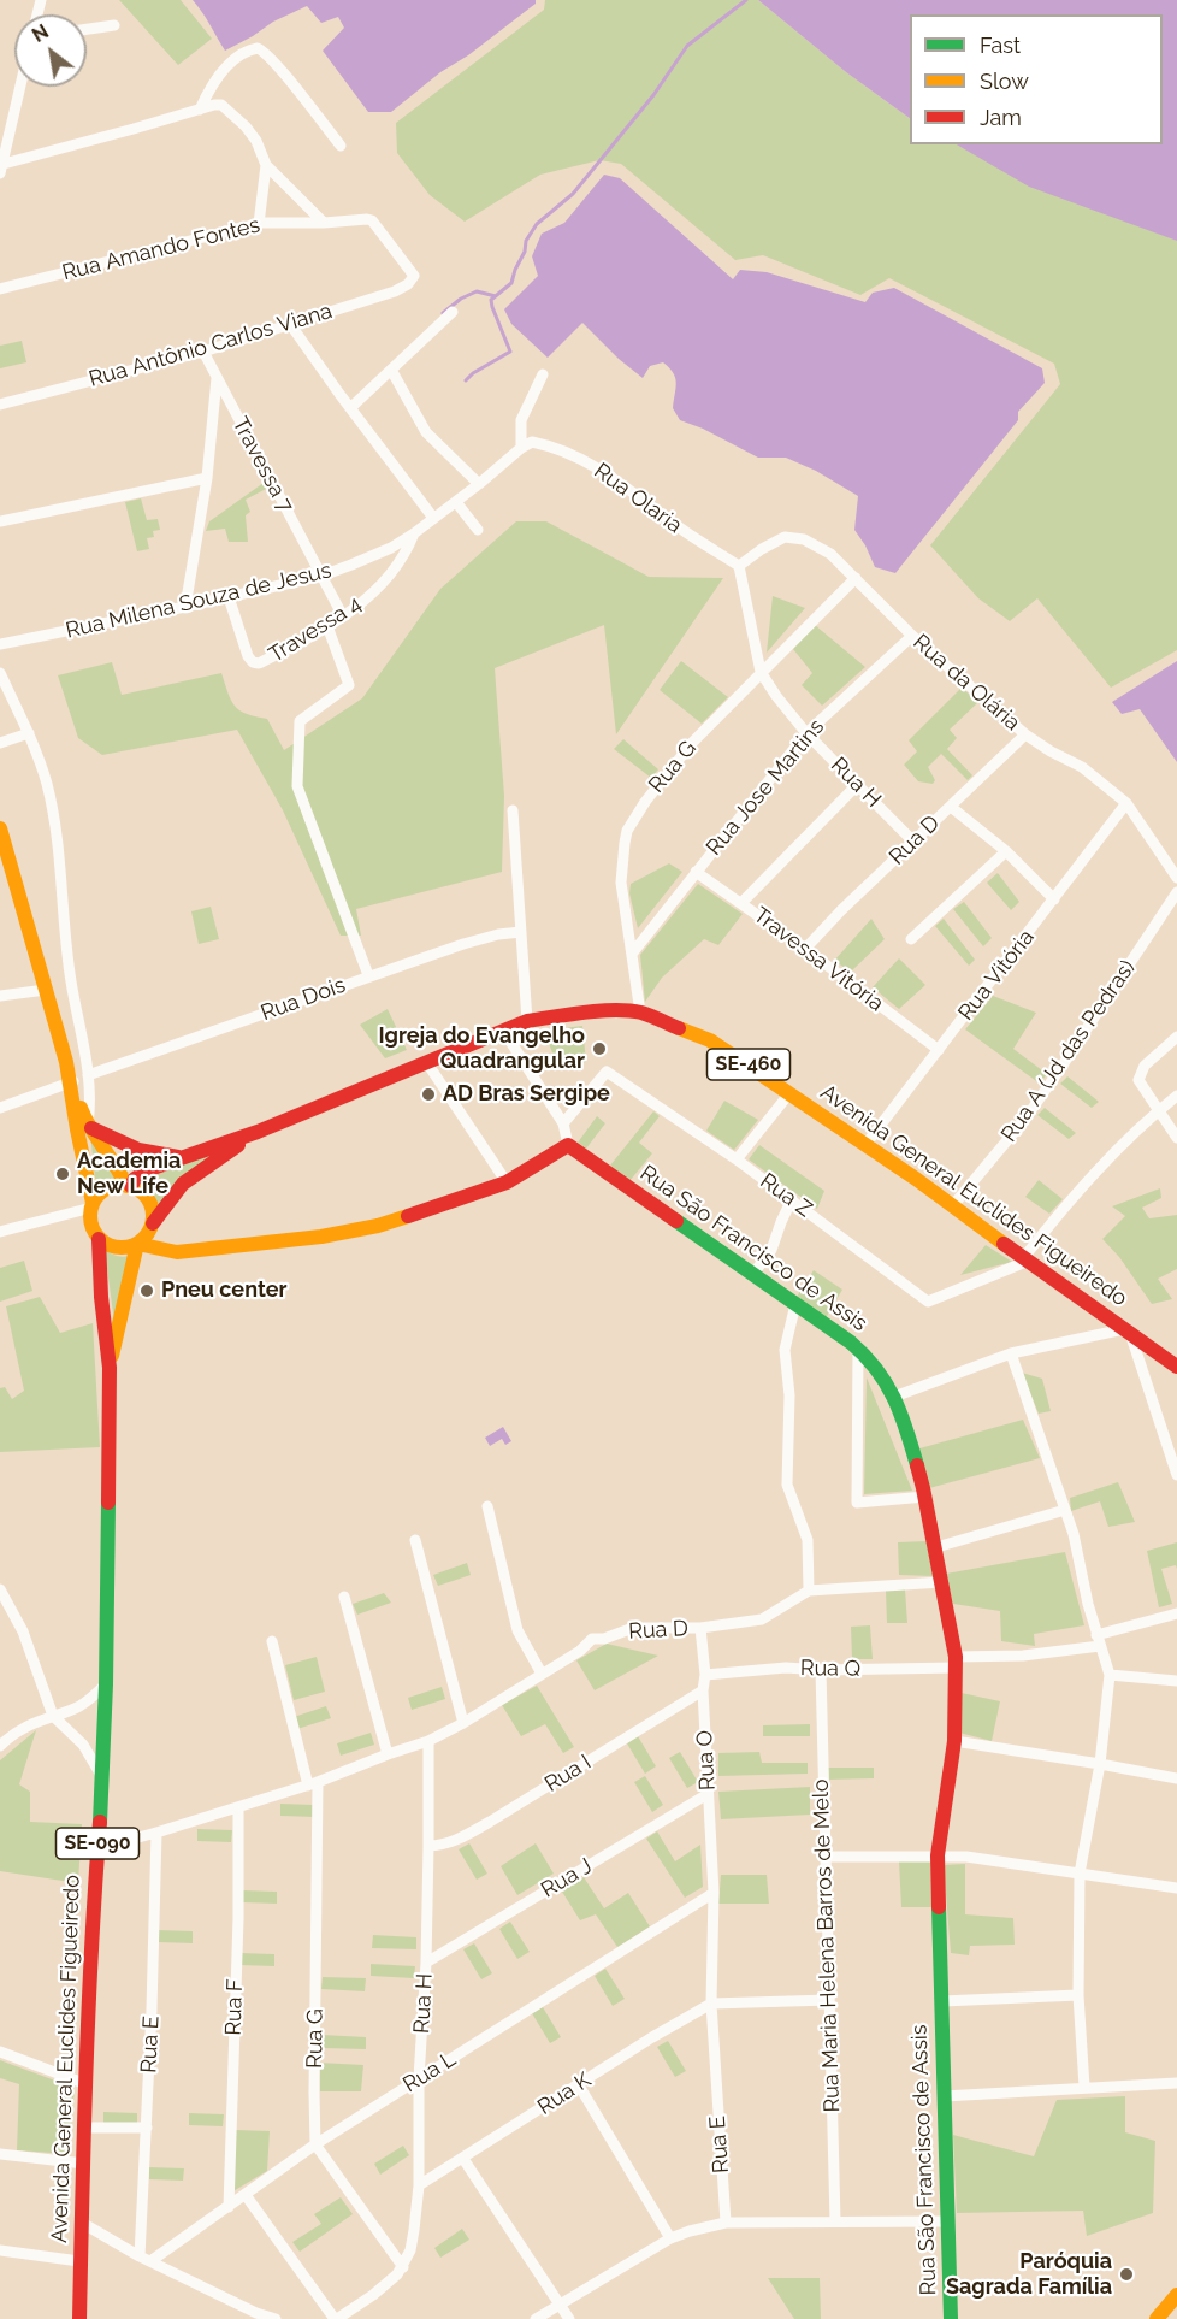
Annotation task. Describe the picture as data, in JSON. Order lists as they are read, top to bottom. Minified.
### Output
{"streets":{"main road":["SE-460","Avenida General Euclides Figueiredo","Rua São Francisco de Assis","SE-090"],"street":["Rua Amando Fontes","Rua Antônio Carlos Viana","Travessa 7","Rua Olaria","Rua Milena Souza de Jesus","Travessa 4","Rua da Olária","Rua G","Rua H","Rua Jose Martins","Rua D","Travessa Vitória","Rua Vitória","Rua Dois","Rua A (Jd das Pedras)","Rua Z","Rua Q","Rua O","Rua I","Rua J","Rua Maria Helena Barros de Melo","Rua F","Rua E","Rua L","Rua K"]},"crossings":[["Rua Amando Fontes","Rua Antônio Carlos Viana"],["Rua Antônio Carlos Viana","Travessa 7"],["Travessa 7","Rua Milena Souza de Jesus"],["Travessa 7","Travessa 4"],["Rua Olaria","Rua Milena Souza de Jesus"],["Rua Olaria","Rua da Olária"],["Rua Olaria","Rua H"],["Rua Milena Souza de Jesus","Travessa 4"],["Rua da Olária","Rua G"],["Rua da Olária","Rua H"],["Rua da Olária","Rua Jose Martins"],["Rua da Olária","Rua D"],["Rua da Olária","Rua Vitória"],["Rua G","Rua H"],["Rua G","Rua Jose Martins"],["Rua G","Rua D"],["Rua G","Avenida General Euclides Figueiredo"],["Rua G","Rua L"],["Rua H","Rua Jose Martins"],["Rua H","Rua D"],["Rua H","Rua I"],["Rua H","Rua J"],["Rua H","Rua L"],["Rua H","Rua K"],["Rua Jose Martins","Travessa Vitória"],["Rua D","Travessa Vitória"],["Rua D","Avenida General Euclides Figueiredo"],["Rua D","Rua São Francisco de Assis"],["Rua D","Rua O"],["Rua D","Rua F"],["Rua D","Rua E"],["Travessa Vitória","Rua Vitória"],["Rua Vitória","Avenida General Euclides Figueiredo"],["Rua A (Jd das Pedras)","Avenida General Euclides Figueiredo"],["Rua Z","Avenida General Euclides Figueiredo"],["Rua São Francisco de Assis","Rua Q"],["Rua Q","Rua O"],["Rua Q","Rua Maria Helena Barros de Melo"],["Rua O","Rua I"],["Rua O","Rua J"],["Rua O","Rua E"],["Rua O","Rua L"],["Rua F","Rua L"],["Rua E","Rua L"],["Rua E","Rua K"]],"places":["Igreja do Evangelho Quadrangular","AD Bras Sergipe","Academia New Life","Pneu center","Paróquia Sagrada Família"],"legend":["Fast","Slow","Jam"],"north":"top left"}
